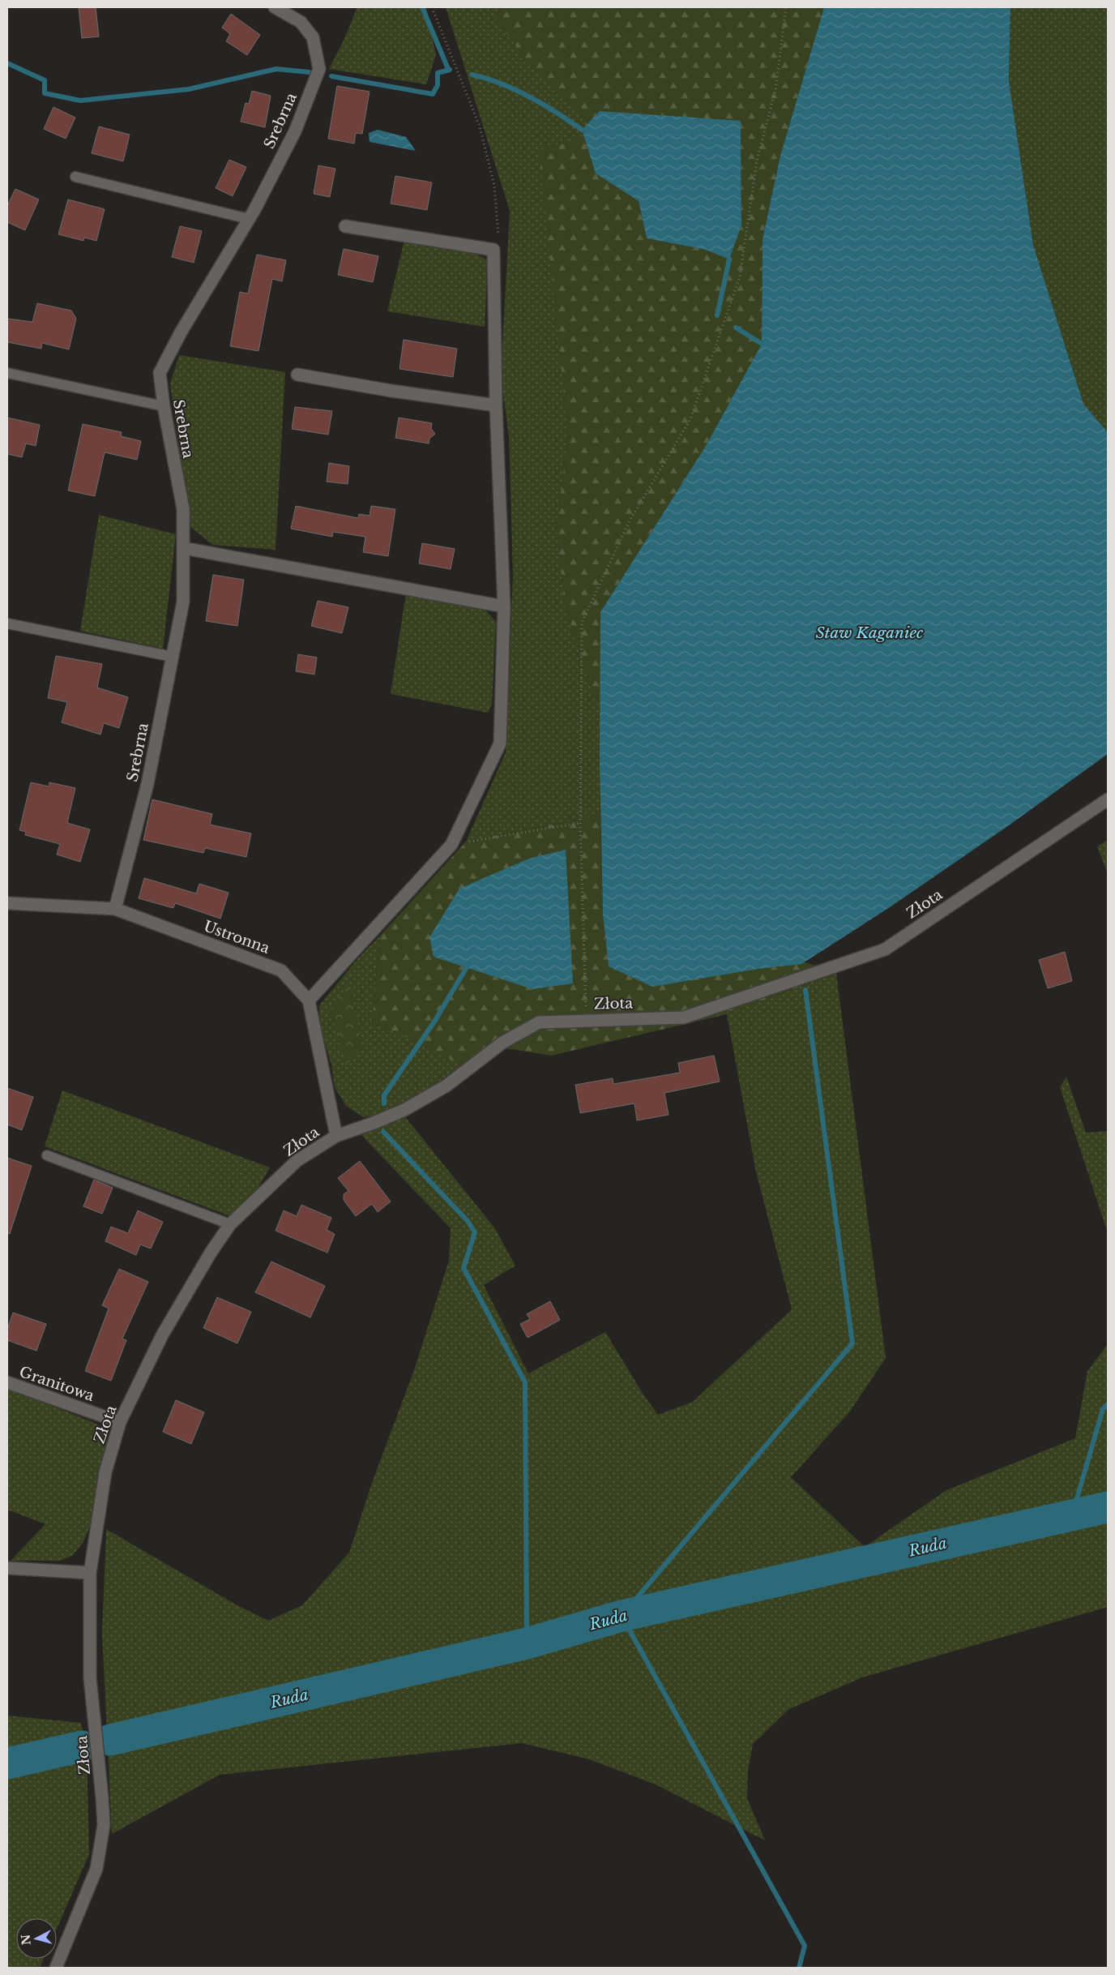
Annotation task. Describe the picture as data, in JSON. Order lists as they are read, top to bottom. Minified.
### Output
{"streets":{"street":["Srebrna","Złota","Ustronna","Granitowa"]},"crossings":[["Srebrna","Ustronna"],["Złota","Ustronna"],["Złota","Granitowa"]],"water":["Staw Kaganiec","Ruda"],"north":"left"}
